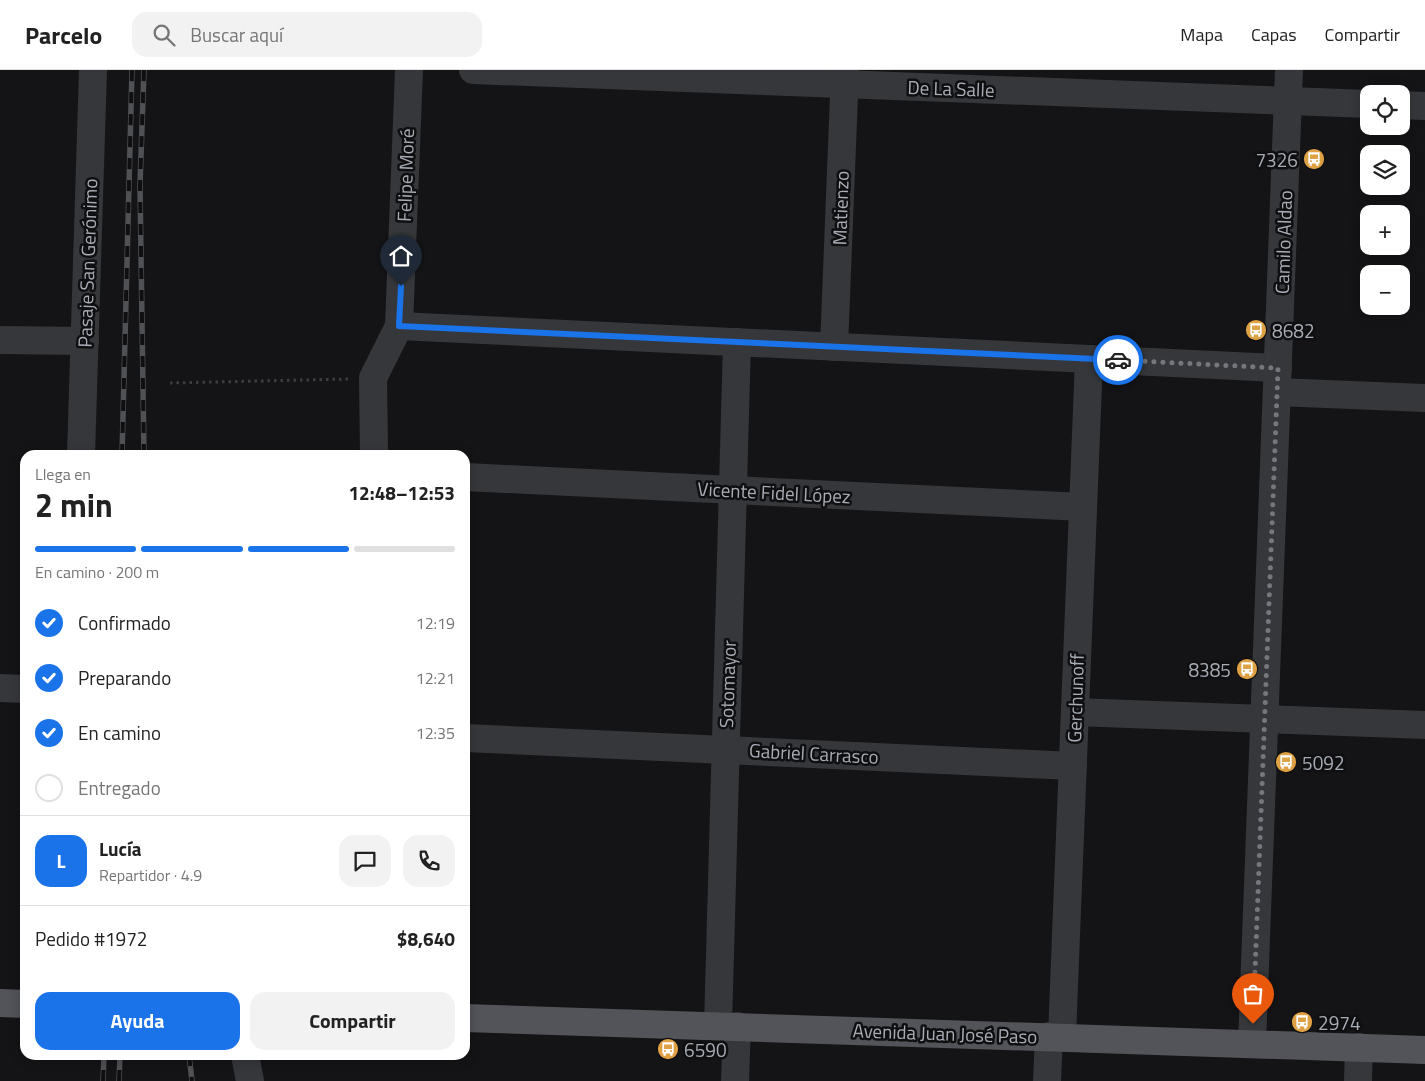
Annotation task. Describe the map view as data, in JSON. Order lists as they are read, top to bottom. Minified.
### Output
{"streets":{"main road":["Avenida Juan José Paso"],"street":["De La Salle","Felipe Moré","Matienzo","Camilo Aldao","Pasaje San Gerónimo","Vicente Fidel López","Sotomayor","Gerchunoff","Gabriel Carrasco"]},"crossings":[["De La Salle","Matienzo"],["De La Salle","Camilo Aldao"],["Camilo Aldao","Avenida Juan José Paso"],["Vicente Fidel López","Sotomayor"],["Vicente Fidel López","Gerchunoff"],["Sotomayor","Gabriel Carrasco"],["Sotomayor","Avenida Juan José Paso"],["Gerchunoff","Gabriel Carrasco"],["Gerchunoff","Avenida Juan José Paso"]],"places":{"bus stop":["7326","8682","8385","5092","2974","6590"]},"page":{"header":"Parcelo","search":"Buscar aquí","nav":["Mapa","Capas","Compartir"],"map_buttons":["+","−"],"heading":["2 min","Llega en","12:48–12:53"],"panel":["Lucía","Repartidor · 4.9","Pedido #1972","$8,640"],"bar":"En camino · 200 m","list":[["Confirmado","12:19"],["Preparando","12:21"],["En camino","12:35"],"Entregado"],"round":"L","buttons":["Ayuda","Compartir"]}}
